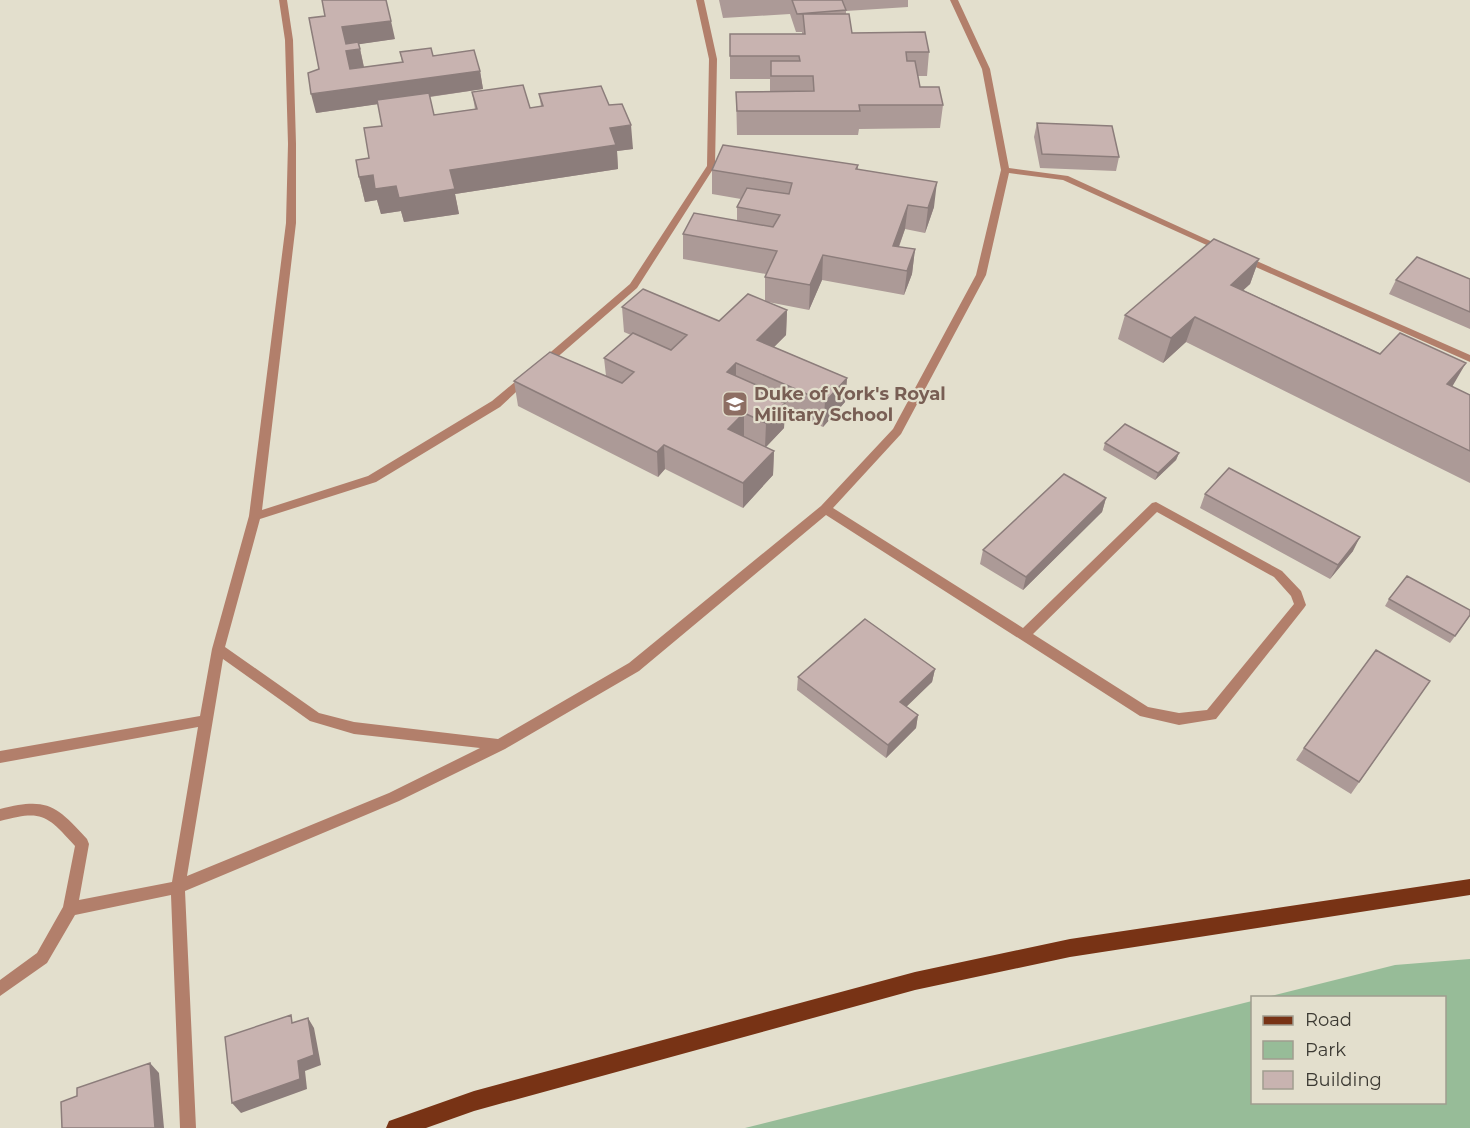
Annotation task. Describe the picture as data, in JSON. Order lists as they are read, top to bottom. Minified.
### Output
{"places":{"school or university":["Duke of York's Royal Military School"]},"legend":["Road","Park","Building"]}
